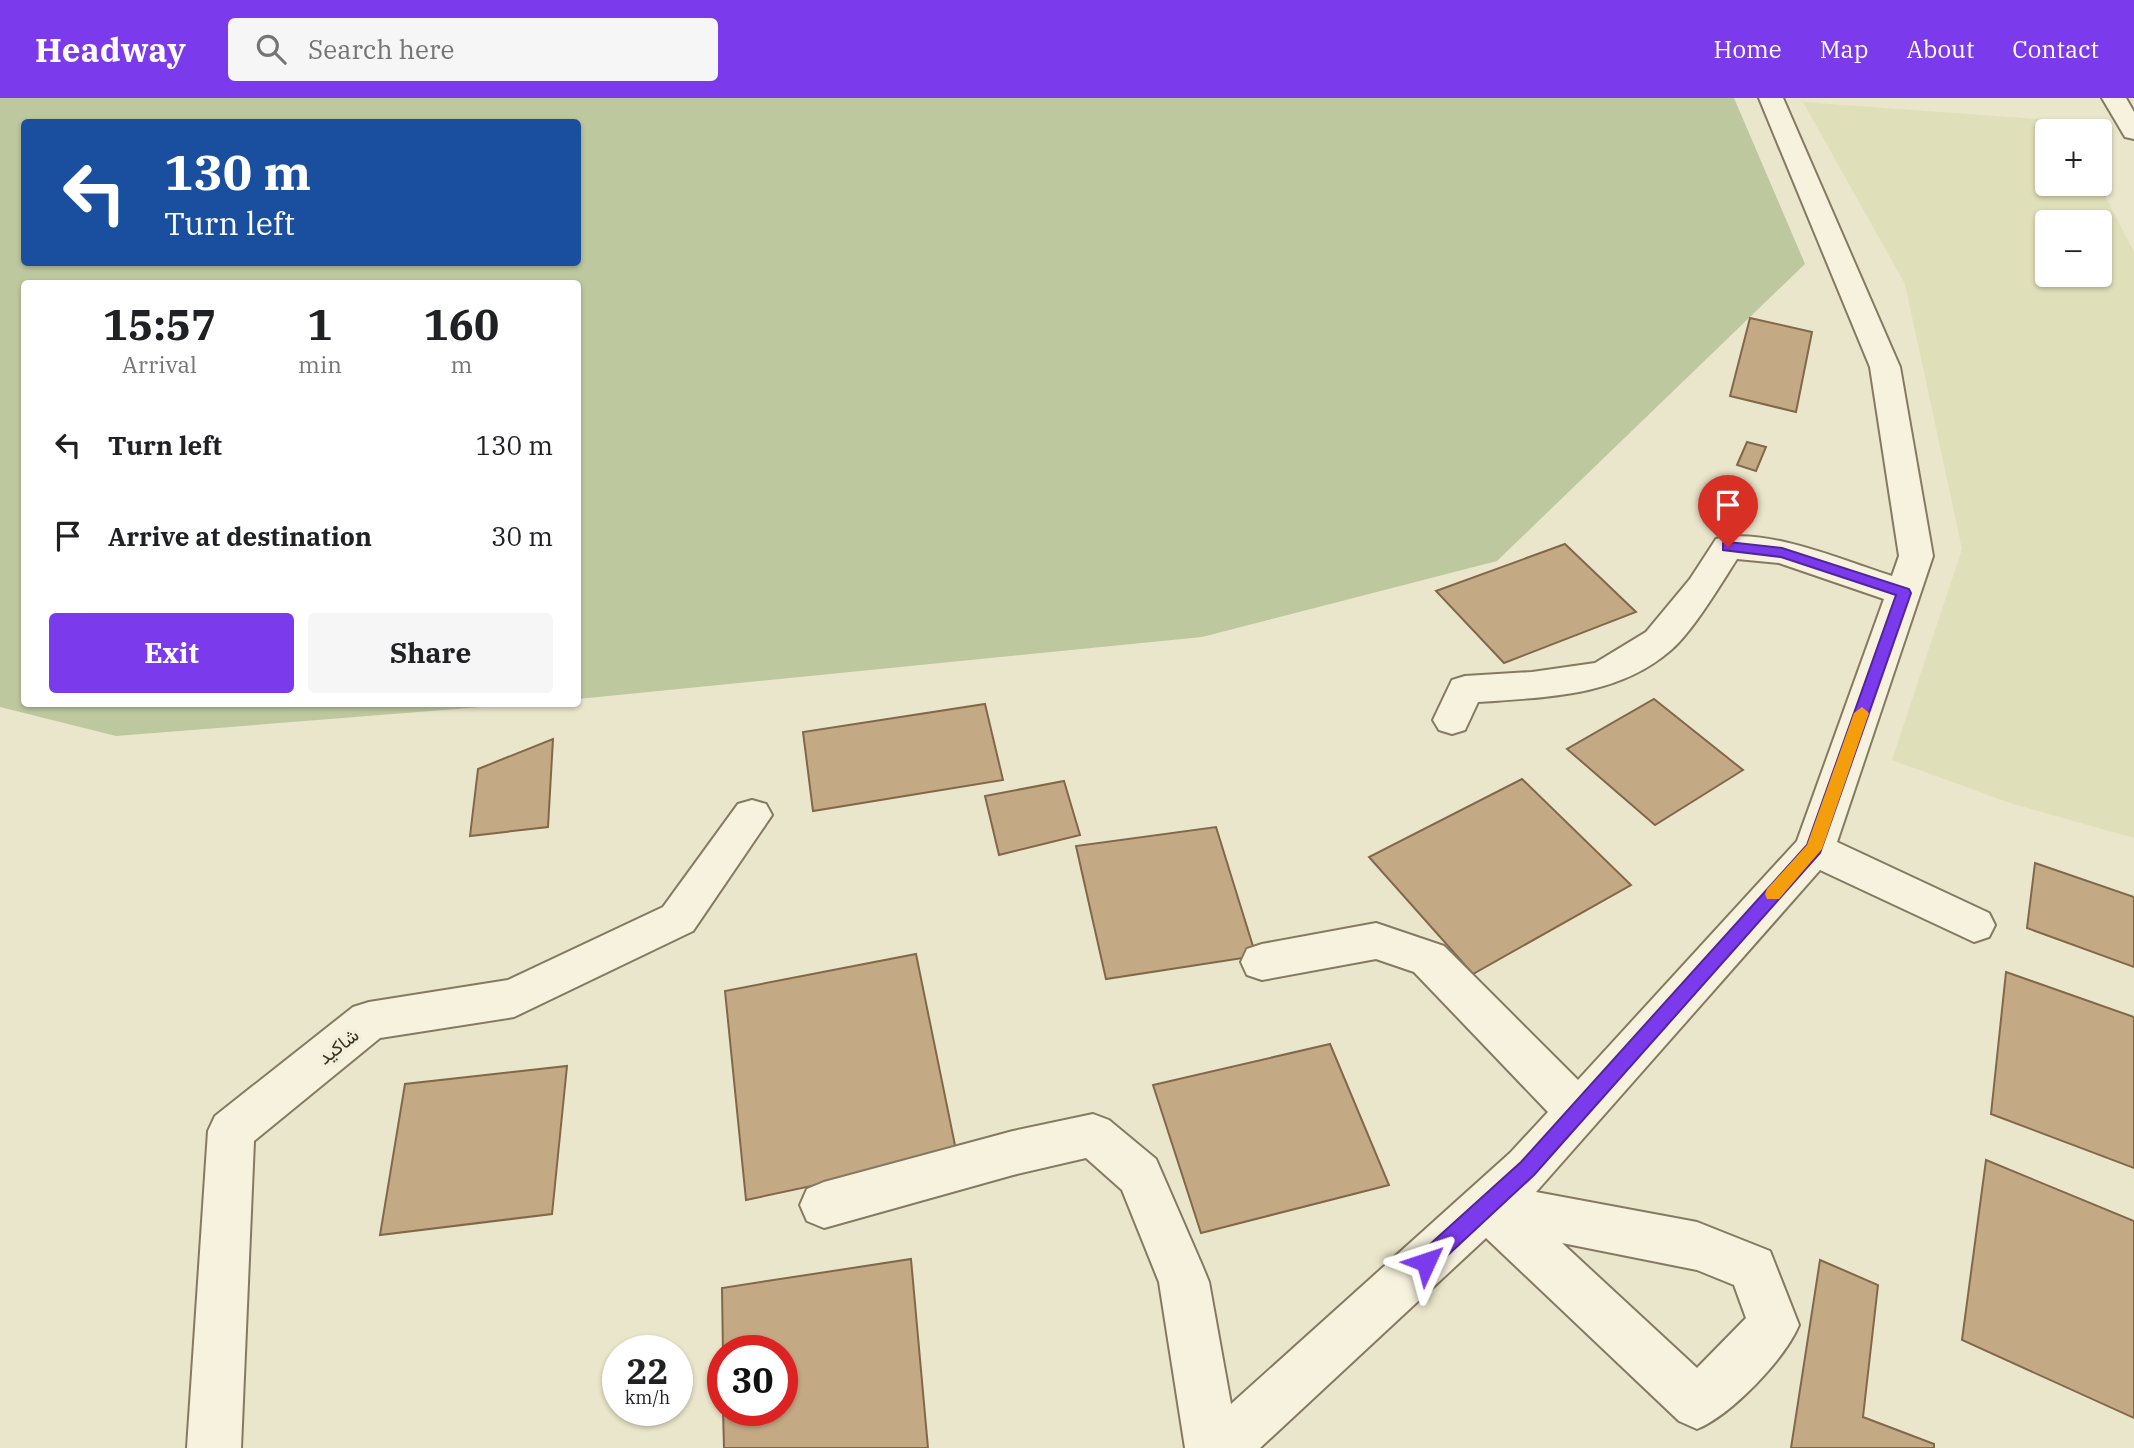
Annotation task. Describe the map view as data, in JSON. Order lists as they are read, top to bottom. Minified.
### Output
{"streets":{"street":["شاكيد"]},"page":{"header":"Headway","search":"Search here","nav":["Home","Map","About","Contact"],"map_buttons":["+","−"],"turn":["130 m","Turn left"],"eta":["15:57","Arrival","1","min","160","m"],"list":[{"name":"Turn left","value":"130 m"},{"name":"Arrive at destination","value":"30 m"}],"buttons":["Exit","Share"],"speed":"22 km/h","limit":"30"}}
